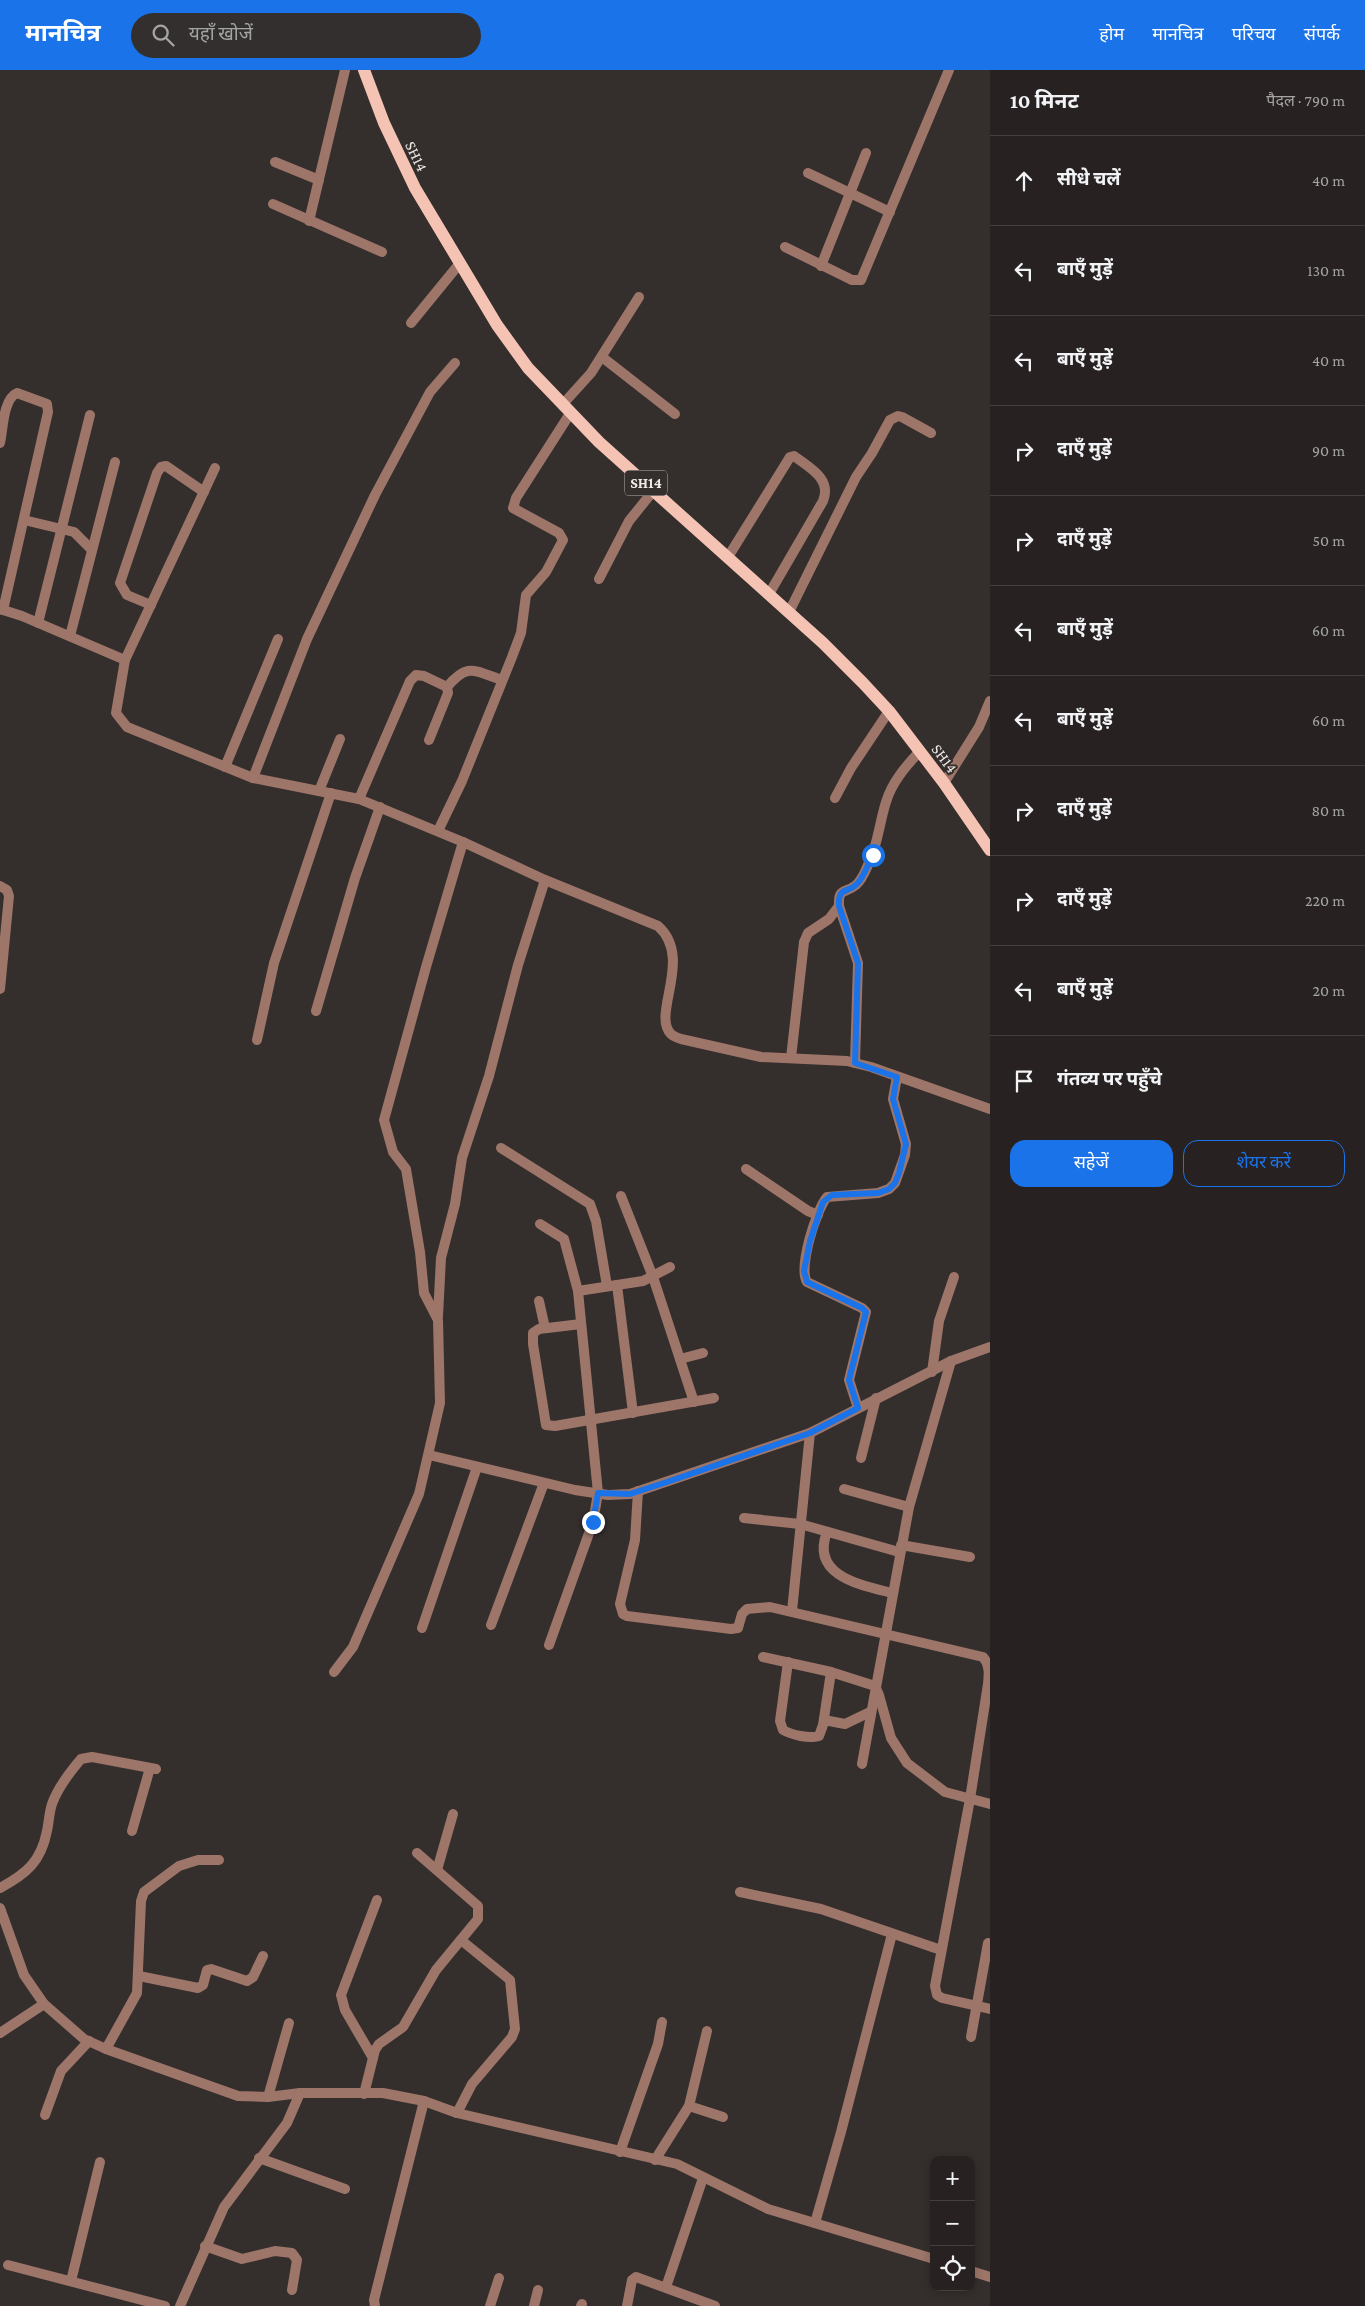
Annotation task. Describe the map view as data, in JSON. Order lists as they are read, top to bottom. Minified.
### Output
{"streets":{"main road":["SH14"]},"page":{"header":"मानचित्र","search":"यहाँ खोजें","nav":["होम","मानचित्र","परिचय","संपर्क"],"heading":["10 मिनट","पैदल · 790 m"],"list":[["सीधे चलें","40 m"],["बाएँ मुड़ें","130 m"],["बाएँ मुड़ें","40 m"],["दाएँ मुड़ें","90 m"],["दाएँ मुड़ें","50 m"],["बाएँ मुड़ें","60 m"],["बाएँ मुड़ें","60 m"],["दाएँ मुड़ें","80 m"],["दाएँ मुड़ें","220 m"],["बाएँ मुड़ें","20 m"],"गंतव्य पर पहुँचे"],"buttons":["सहेजें","शेयर करें"],"map_buttons":["+","−"]}}
